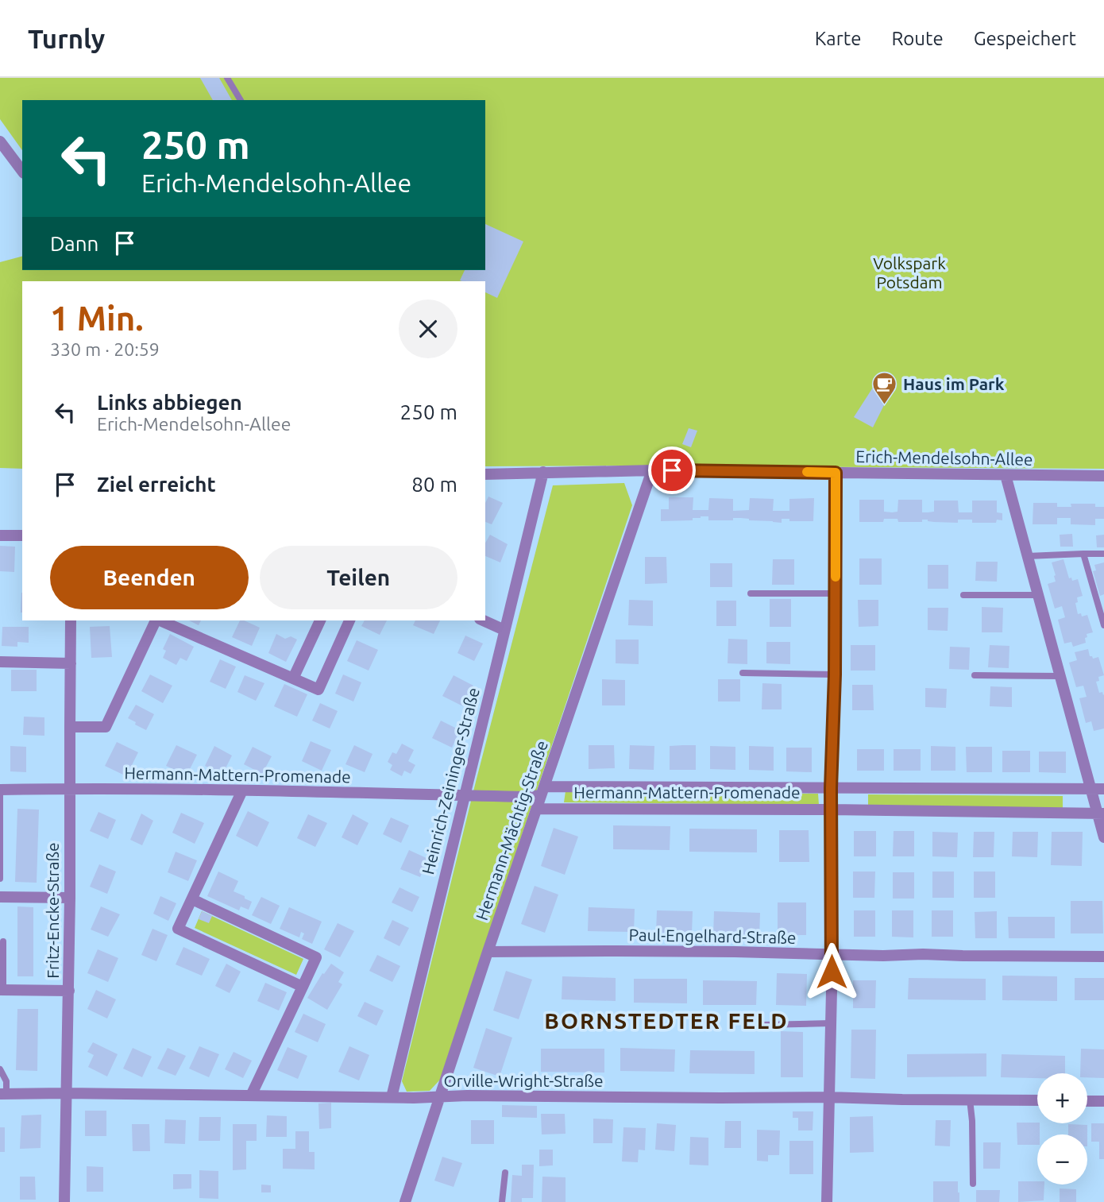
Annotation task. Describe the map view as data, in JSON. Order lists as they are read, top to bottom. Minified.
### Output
{"streets":{"street":["Erich-Mendelsohn-Allee","Hermann-Mattern-Promenade","Heinrich-Zeininger-Straße","Hermann-Mächtig-Straße","Fritz-Encke-Straße","Paul-Engelhard-Straße","Orville-Wright-Straße"]},"crossings":[["Erich-Mendelsohn-Allee","Heinrich-Zeininger-Straße"],["Erich-Mendelsohn-Allee","Hermann-Mächtig-Straße"],["Hermann-Mattern-Promenade","Heinrich-Zeininger-Straße"],["Hermann-Mattern-Promenade","Hermann-Mächtig-Straße"],["Hermann-Mattern-Promenade","Fritz-Encke-Straße"],["Heinrich-Zeininger-Straße","Orville-Wright-Straße"],["Hermann-Mächtig-Straße","Paul-Engelhard-Straße"],["Hermann-Mächtig-Straße","Orville-Wright-Straße"],["Fritz-Encke-Straße","Orville-Wright-Straße"]],"districts":["BORNSTEDTER FELD"],"parks":["Volkspark Potsdam"],"places":{"cafe":["Haus im Park"]},"page":{"header":"Turnly","nav":["Karte","Route","Gespeichert"],"turn":["250 m","Erich-Mendelsohn-Allee"],"then":"Dann","heading":["1 Min.","330 m · 20:59"],"list":[{"name":"Links abbiegen","note":"Erich-Mendelsohn-Allee","value":"250 m"},{"name":"Ziel erreicht","value":"80 m"}],"buttons":["Beenden","Teilen"],"map_buttons":["+","−"]}}
